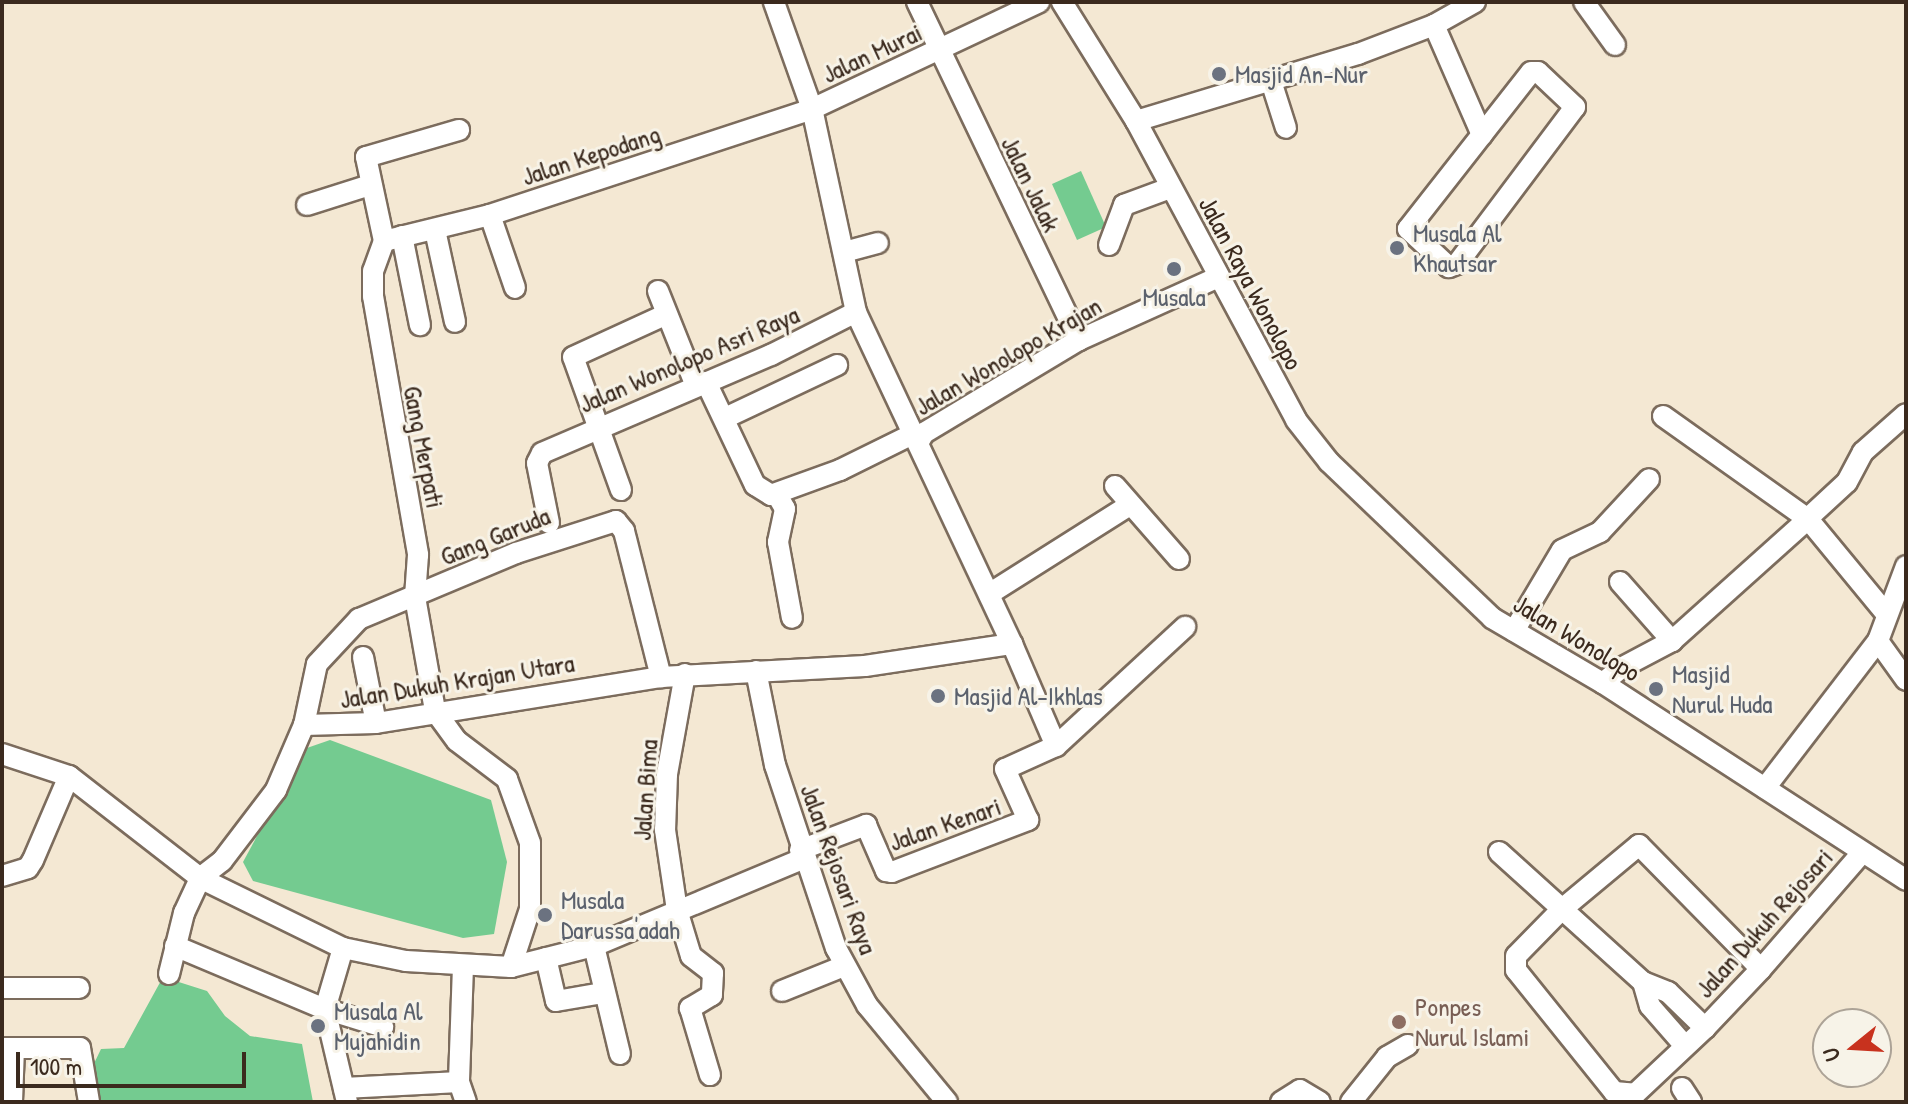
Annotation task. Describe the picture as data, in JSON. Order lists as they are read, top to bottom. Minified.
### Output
{"streets":{"street":["Jalan Murai","Jalan Kepodang","Jalan Jalak","Jalan Raya Wonolopo","Jalan Wonolopo Krajan","Jalan Wonolopo Asri Raya","Gang Merpati","Gang Garuda","Jalan Wonolopo","Jalan Dukuh Krajan Utara","Jalan Bima","Jalan Kenari","Jalan Rejosari Raya","Jalan Dukuh Rejosari"]},"crossings":[["Jalan Murai","Jalan Kepodang"],["Jalan Murai","Jalan Jalak"],["Jalan Murai","Jalan Wonolopo Krajan"],["Jalan Kepodang","Jalan Wonolopo Krajan"],["Jalan Kepodang","Gang Merpati"],["Jalan Jalak","Jalan Wonolopo Krajan"],["Jalan Raya Wonolopo","Jalan Wonolopo Krajan"],["Jalan Raya Wonolopo","Jalan Wonolopo"],["Jalan Wonolopo Krajan","Jalan Wonolopo Asri Raya"],["Gang Merpati","Gang Garuda"],["Gang Merpati","Jalan Dukuh Krajan Utara"],["Gang Garuda","Jalan Dukuh Krajan Utara"],["Jalan Wonolopo","Jalan Dukuh Rejosari"],["Jalan Dukuh Krajan Utara","Jalan Bima"],["Jalan Dukuh Krajan Utara","Jalan Rejosari Raya"],["Jalan Kenari","Jalan Rejosari Raya"]],"places":["Masjid An-Nur","Musala Al Khautsar","Musala","Masjid Nurul Huda","Masjid Al-Ikhlas","Musala Darussa'adah","Ponpes Nurul Islami","Musala Al Mujahidin"],"scale_bar":"100 m","north":"left"}
